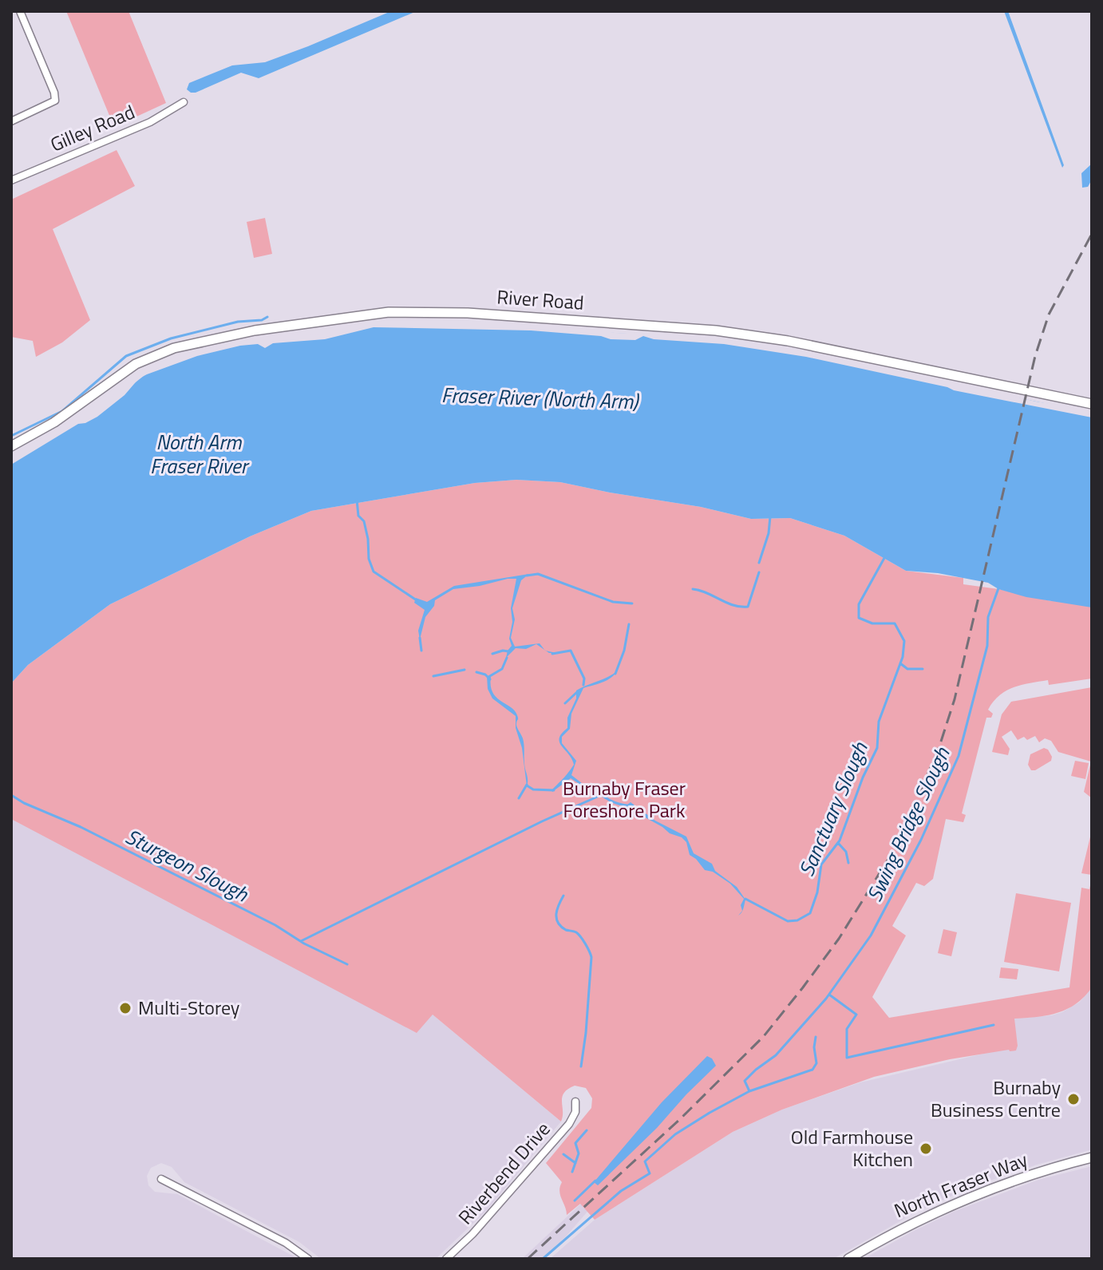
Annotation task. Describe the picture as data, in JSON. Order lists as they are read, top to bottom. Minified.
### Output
{"streets":{"street":["Gilley Road","River Road","Riverbend Drive","North Fraser Way"]},"water":["Fraser River (North Arm)","North Arm Fraser River","Sanctuary Slough","Swing Bridge Slough","Sturgeon Slough"],"parks":["Burnaby Fraser Foreshore Park"],"places":["Multi-Storey","Burnaby Business Centre","Old Farmhouse Kitchen"]}
